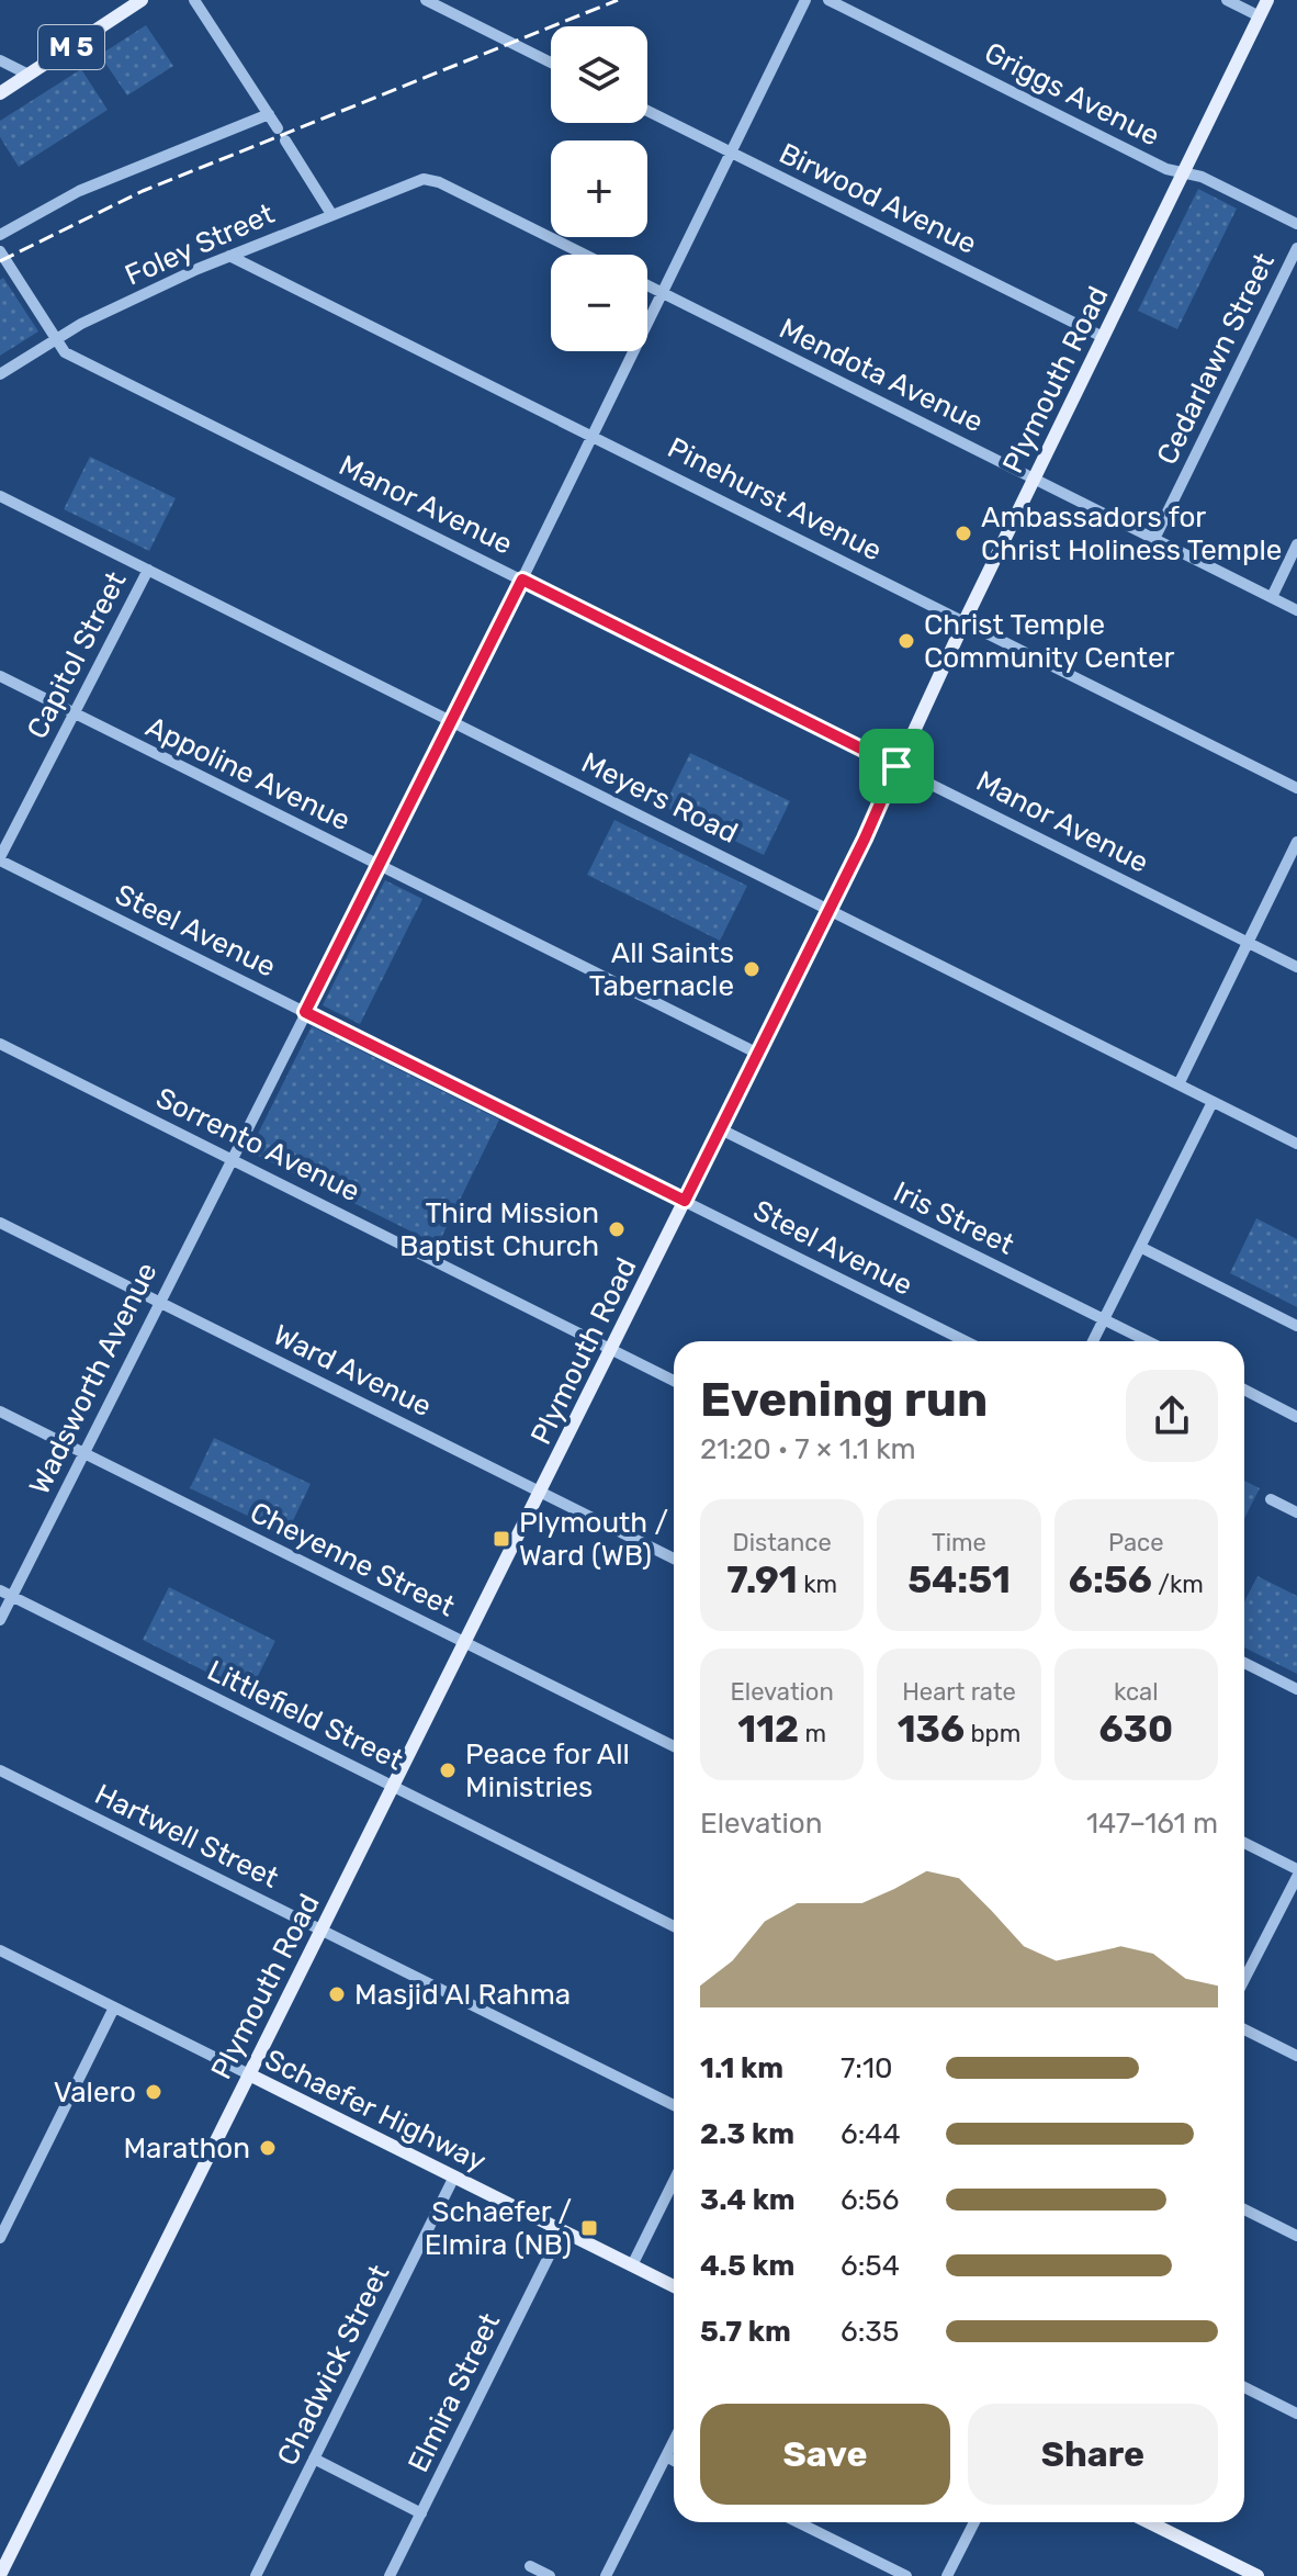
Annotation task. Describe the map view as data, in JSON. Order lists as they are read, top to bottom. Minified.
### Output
{"streets":{"main road":["M 5","Plymouth Road","Schaefer Highway"],"street":["Griggs Avenue","Birwood Avenue","Foley Street","Cedarlawn Street","Mendota Avenue","Pinehurst Avenue","Manor Avenue","Capitol Street","Appoline Avenue","Meyers Road","Steel Avenue","Sorrento Avenue","Iris Street","Ward Avenue","Wadsworth Avenue","Cheyenne Street","Littlefield Street","Hartwell Street","Chadwick Street","Elmira Street"]},"crossings":[["Griggs Avenue","Plymouth Road"],["Birwood Avenue","Plymouth Road"],["Foley Street","Pinehurst Avenue"],["Foley Street","Manor Avenue"],["Cedarlawn Street","Mendota Avenue"],["Mendota Avenue","Plymouth Road"],["Plymouth Road","Pinehurst Avenue"],["Plymouth Road","Manor Avenue"],["Plymouth Road","Appoline Avenue"],["Plymouth Road","Meyers Road"],["Plymouth Road","Steel Avenue"],["Plymouth Road","Sorrento Avenue"],["Plymouth Road","Iris Street"],["Plymouth Road","Ward Avenue"],["Plymouth Road","Cheyenne Street"],["Plymouth Road","Littlefield Street"],["Plymouth Road","Hartwell Street"],["Plymouth Road","Schaefer Highway"],["Capitol Street","Appoline Avenue"],["Capitol Street","Meyers Road"],["Capitol Street","Steel Avenue"],["Steel Avenue","Wadsworth Avenue"],["Sorrento Avenue","Wadsworth Avenue"],["Ward Avenue","Wadsworth Avenue"],["Wadsworth Avenue","Cheyenne Street"],["Wadsworth Avenue","Littlefield Street"],["Schaefer Highway","Chadwick Street"],["Schaefer Highway","Elmira Street"]],"places":{"other":["Ambassadors for Christ Holiness Temple","Christ Temple Community Center","All Saints Tabernacle","Third Mission Baptist Church","Peace for All Ministries","Masjid Al Rahma","Valero","Marathon"],"transit":["Plymouth / Ward (WB)","Schaefer / Elmira (NB)"]},"page":{"map_buttons":["+","−"],"heading":["Evening run","21:20 · 7 × 1.1 km"],"stats":[["Distance","7.91 km"],["Time","54:51"],["Pace","6:56 /km"],["Elevation","112 m"],["Heart rate","136 bpm"],["kcal","630"]],"chart":["Elevation","147–161 m"],"list":[{"name":"1.1 km","note":"7:10"},{"name":"2.3 km","note":"6:44"},{"name":"3.4 km","note":"6:56"},{"name":"4.5 km","note":"6:54"},{"name":"5.7 km","note":"6:35"}],"buttons":["Save","Share"]}}
